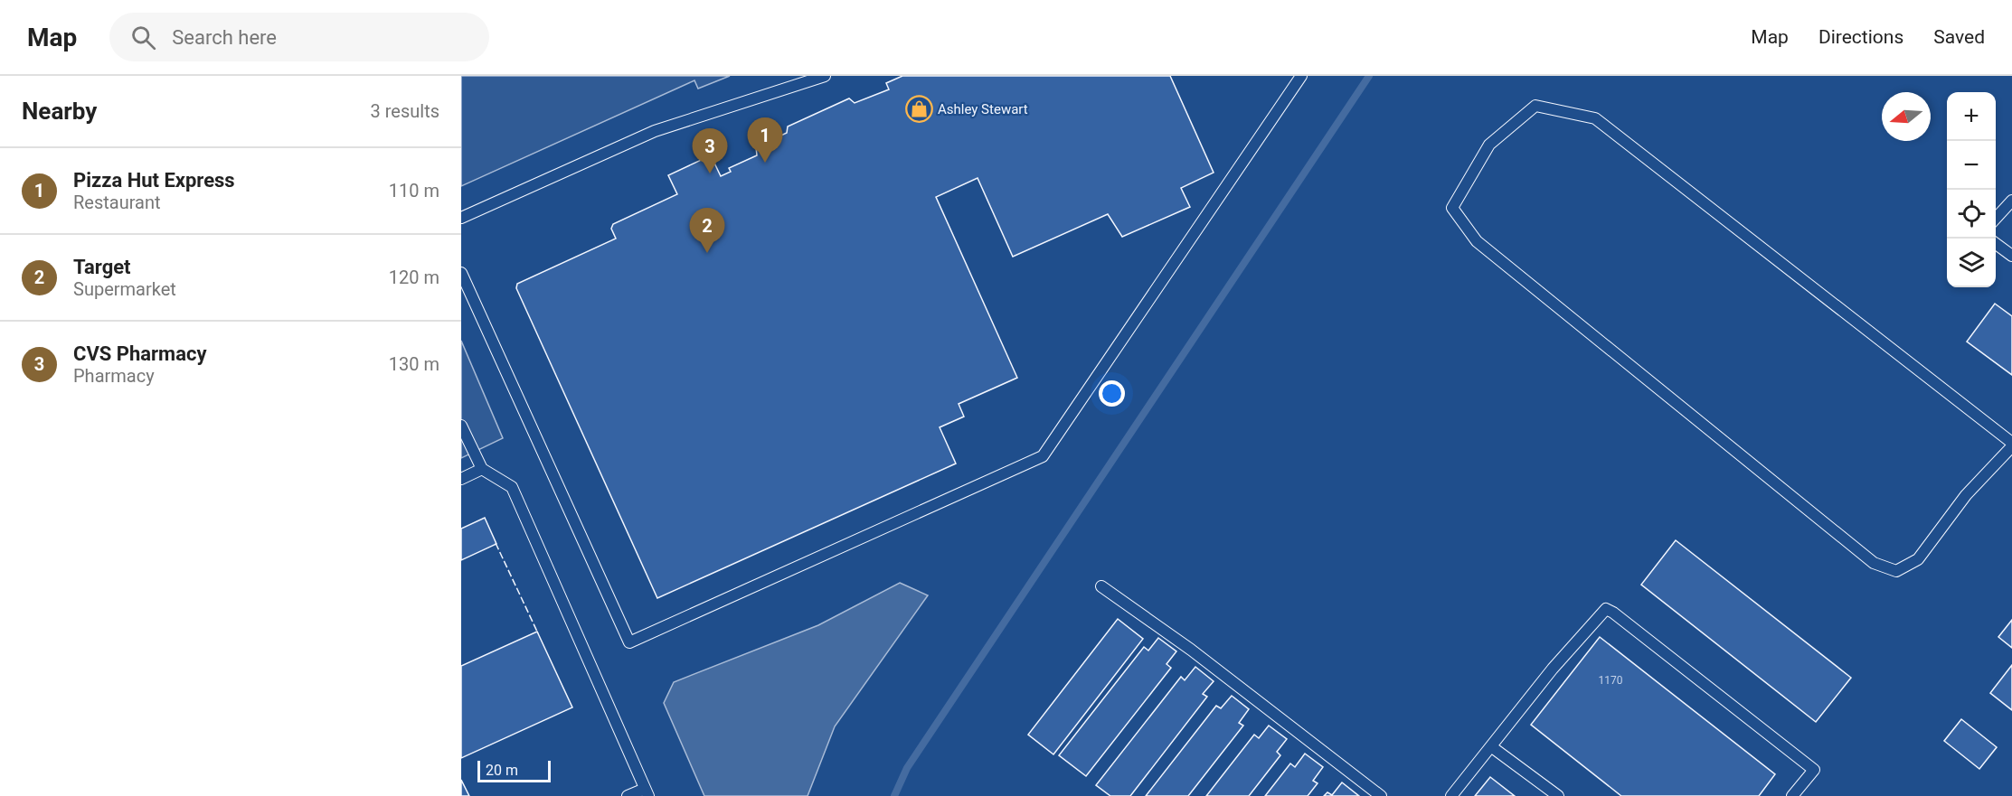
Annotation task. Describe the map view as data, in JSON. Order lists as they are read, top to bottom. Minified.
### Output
{"places":{"shop":["Ashley Stewart"]},"house_numbers":["1170"],"scale_bar":"20 m","north":"left","page":{"header":"Map","search":"Search here","nav":["Map","Directions","Saved"],"heading":["Nearby","3 results"],"map_buttons":["+","−"],"pins":["1","3","2"],"list":[{"mark":"1","name":"Pizza Hut Express","note":"Restaurant","value":"110 m"},{"mark":"2","name":"Target","note":"Supermarket","value":"120 m"},{"mark":"3","name":"CVS Pharmacy","note":"Pharmacy","value":"130 m"}],"scale":"20 m"}}
